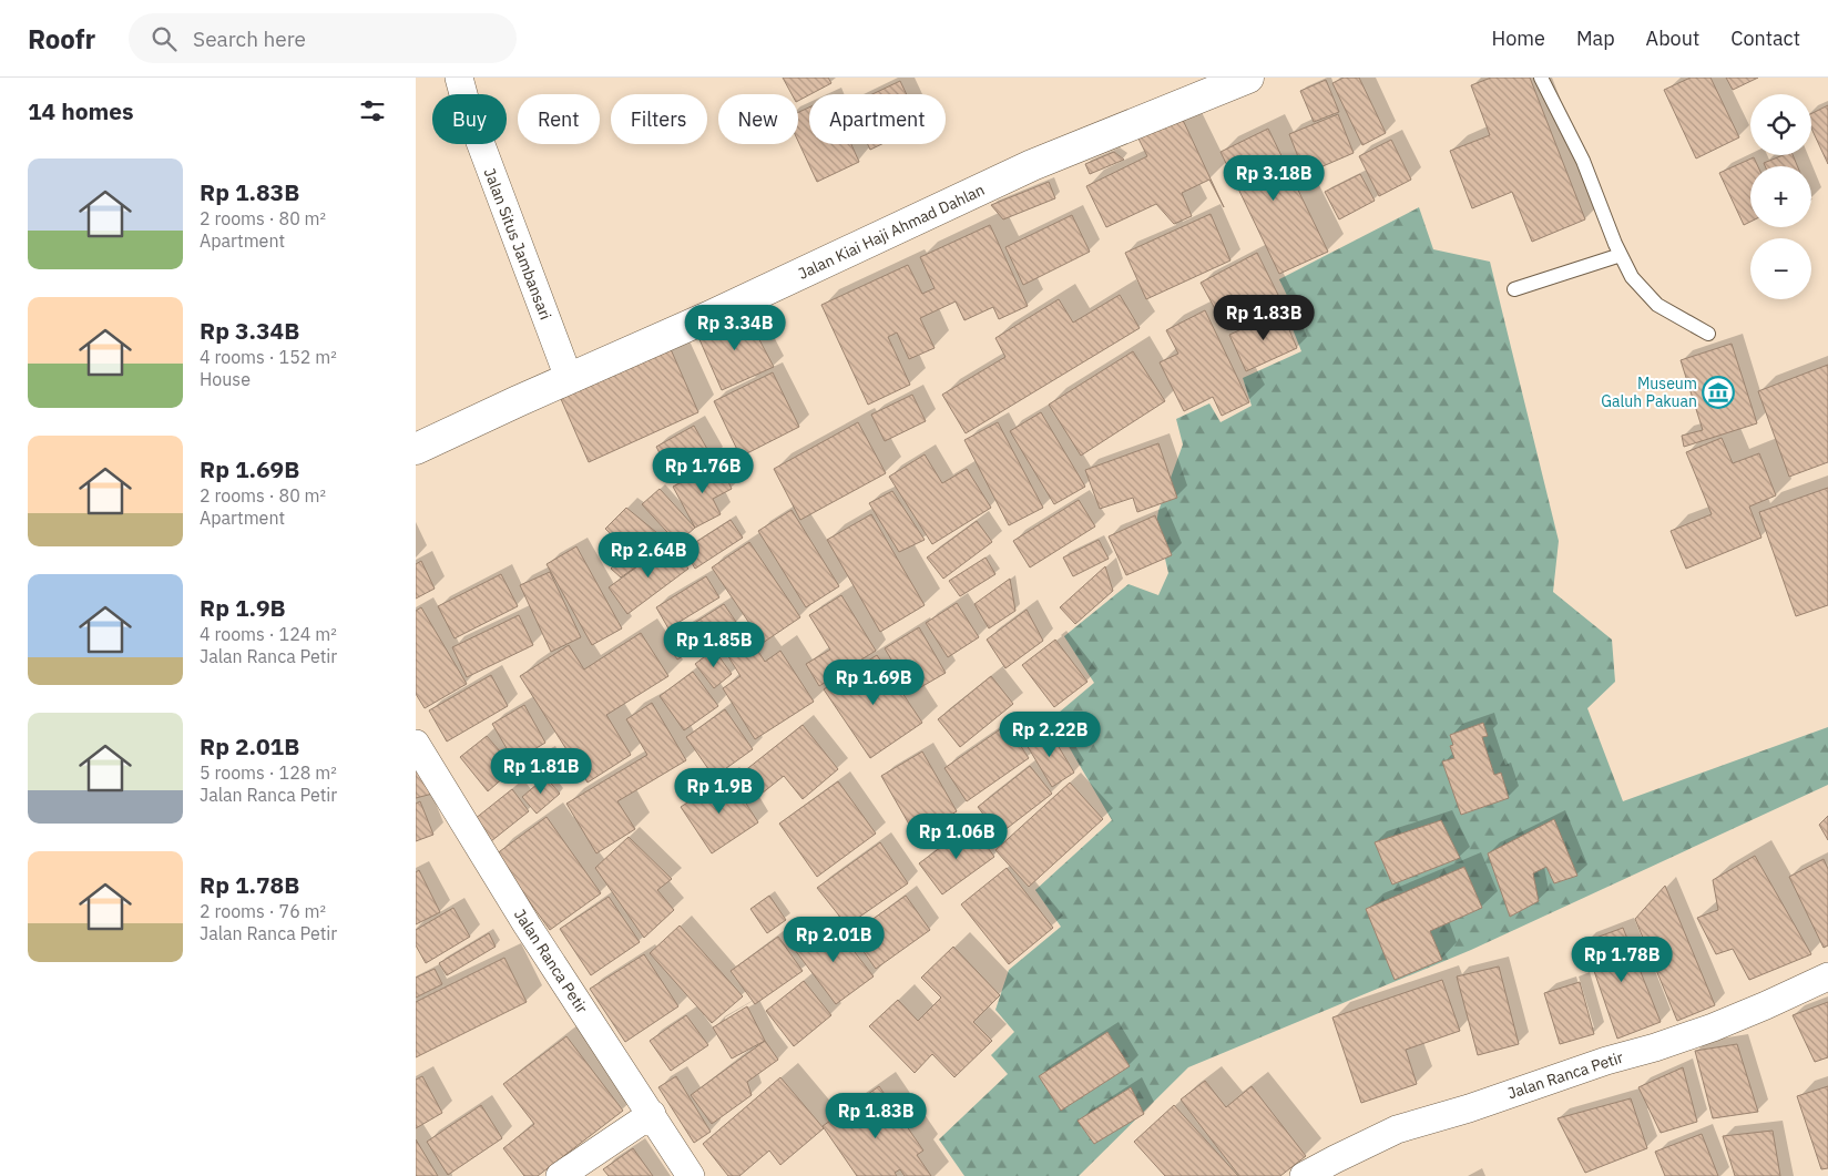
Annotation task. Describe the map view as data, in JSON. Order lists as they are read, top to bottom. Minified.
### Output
{"streets":{"main road":["Jalan Kiai Haji Ahmad Dahlan"],"street":["Jalan Situs Jambansari","Jalan Ranca Petir"]},"crossings":[["Jalan Kiai Haji Ahmad Dahlan","Jalan Situs Jambansari"]],"places":{"museum":["Museum Galuh Pakuan"]},"page":{"header":"Roofr","search":"Search here","nav":["Home","Map","About","Contact"],"heading":"14 homes","map_buttons":["+","−"],"chip":["Buy","Rent","Filters","New","Apartment"],"list":[{"name":"Rp 1.83B","note":"2 rooms · 80 m² · Apartment"},{"name":"Rp 3.34B","note":"4 rooms · 152 m² · House"},{"name":"Rp 1.69B","note":"2 rooms · 80 m² · Apartment"},{"name":"Rp 1.9B","note":"4 rooms · 124 m² · Jalan Ranca Petir"},{"name":"Rp 2.01B","note":"5 rooms · 128 m² · Jalan Ranca Petir"},{"name":"Rp 1.78B","note":"2 rooms · 76 m² · Jalan Ranca Petir"}],"price":["Rp 3.18B","Rp 1.83B","Rp 3.34B","Rp 1.76B","Rp 2.64B","Rp 1.85B","Rp 1.69B","Rp 2.22B","Rp 1.81B","Rp 1.9B","Rp 1.06B","Rp 2.01B","Rp 1.78B","Rp 1.83B"]}}
